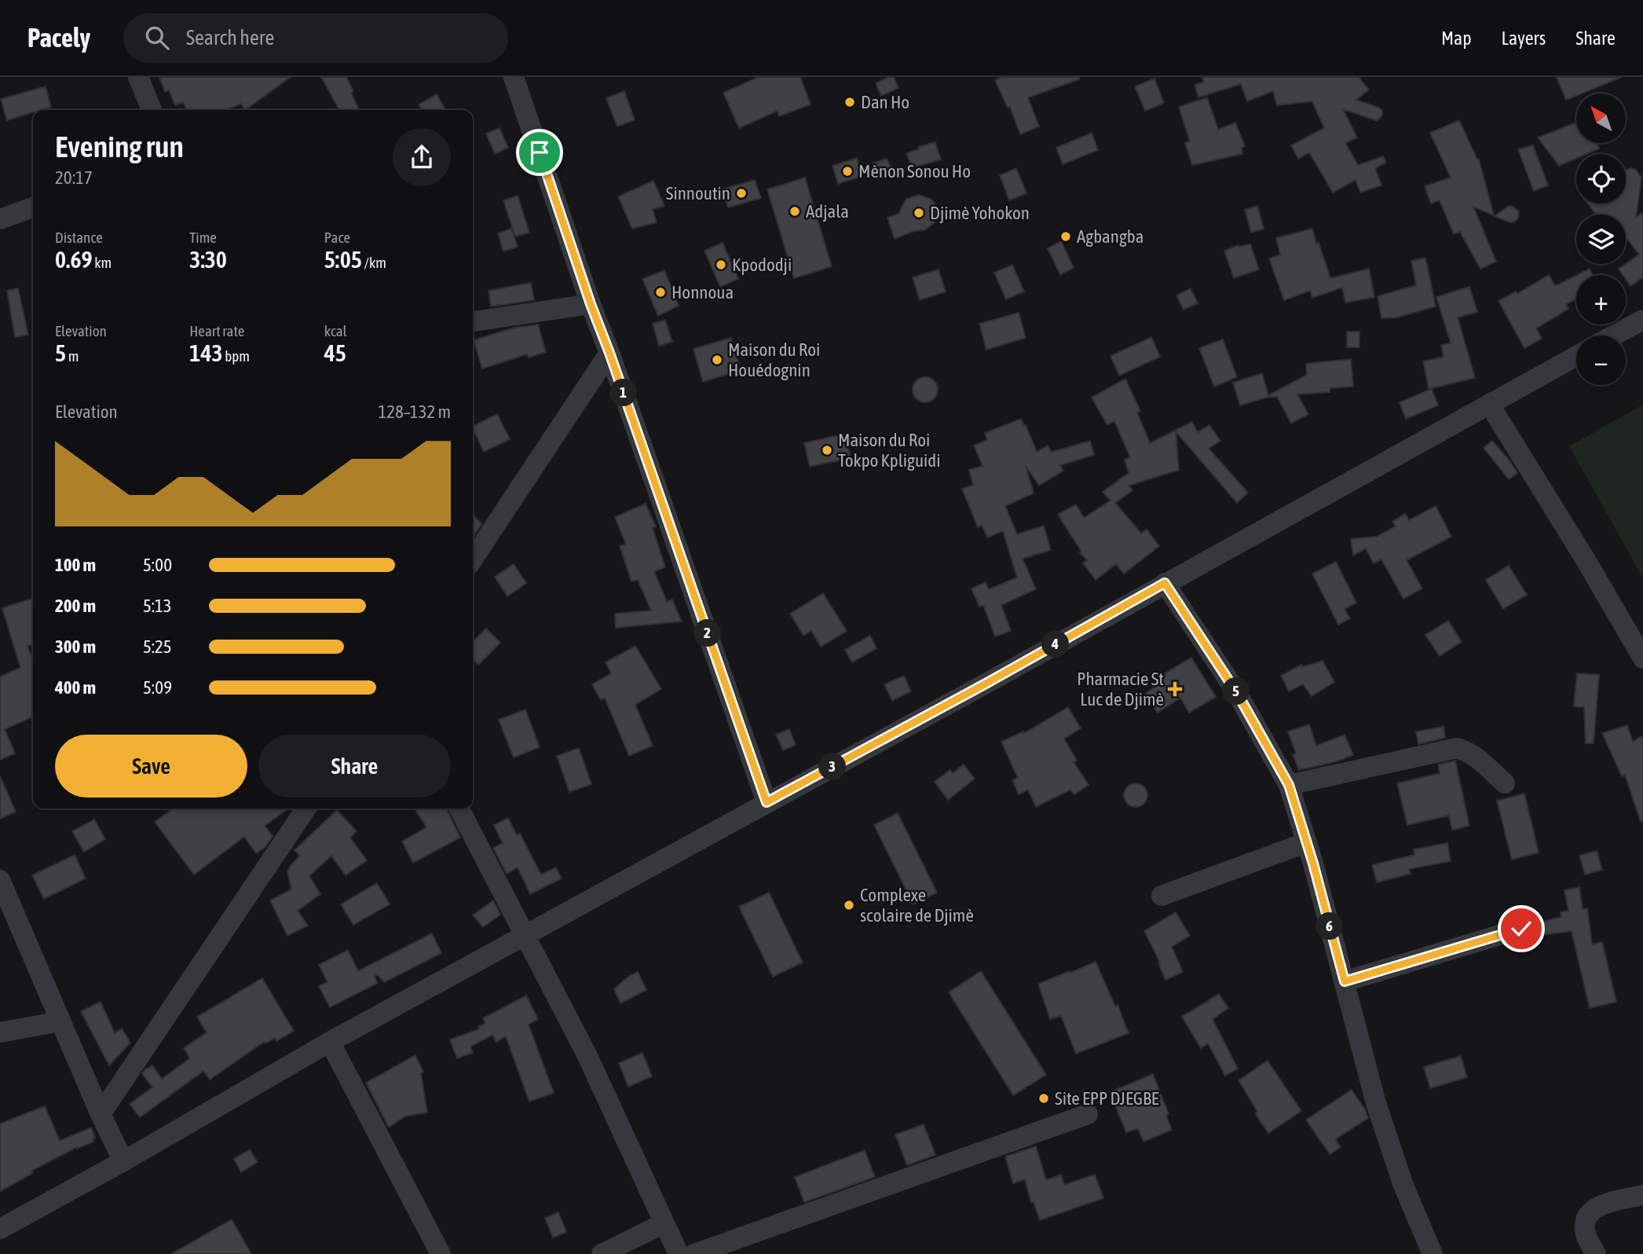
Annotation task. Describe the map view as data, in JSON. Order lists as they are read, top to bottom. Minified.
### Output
{"places":{"other":["Dan Ho","Mènon Sonou Ho","Sinnoutin","Adjala","Djimè Yohokon","Agbangba","Kpododji","Honnoua","Maison du Roi Houédognin","Maison du Roi Tokpo Kpliguidi","Complexe scolaire de Djimè","Site EPP DJEGBE"],"health":["Pharmacie St Luc de Djimè"]},"north":"top left","page":{"header":"Pacely","search":"Search here","nav":["Map","Layers","Share"],"map_buttons":["+","−"],"heading":["Evening run","20:17"],"stats":[["Distance","0.69 km"],["Time","3:30"],["Pace","5:05 /km"],["Elevation","5 m"],["Heart rate","143 bpm"],["kcal","45"]],"pins":["1","2","4","5","3","6"],"chart":["Elevation","128–132 m"],"list":[{"name":"100 m","note":"5:00"},{"name":"200 m","note":"5:13"},{"name":"300 m","note":"5:25"},{"name":"400 m","note":"5:09"}],"buttons":["Save","Share"]}}
